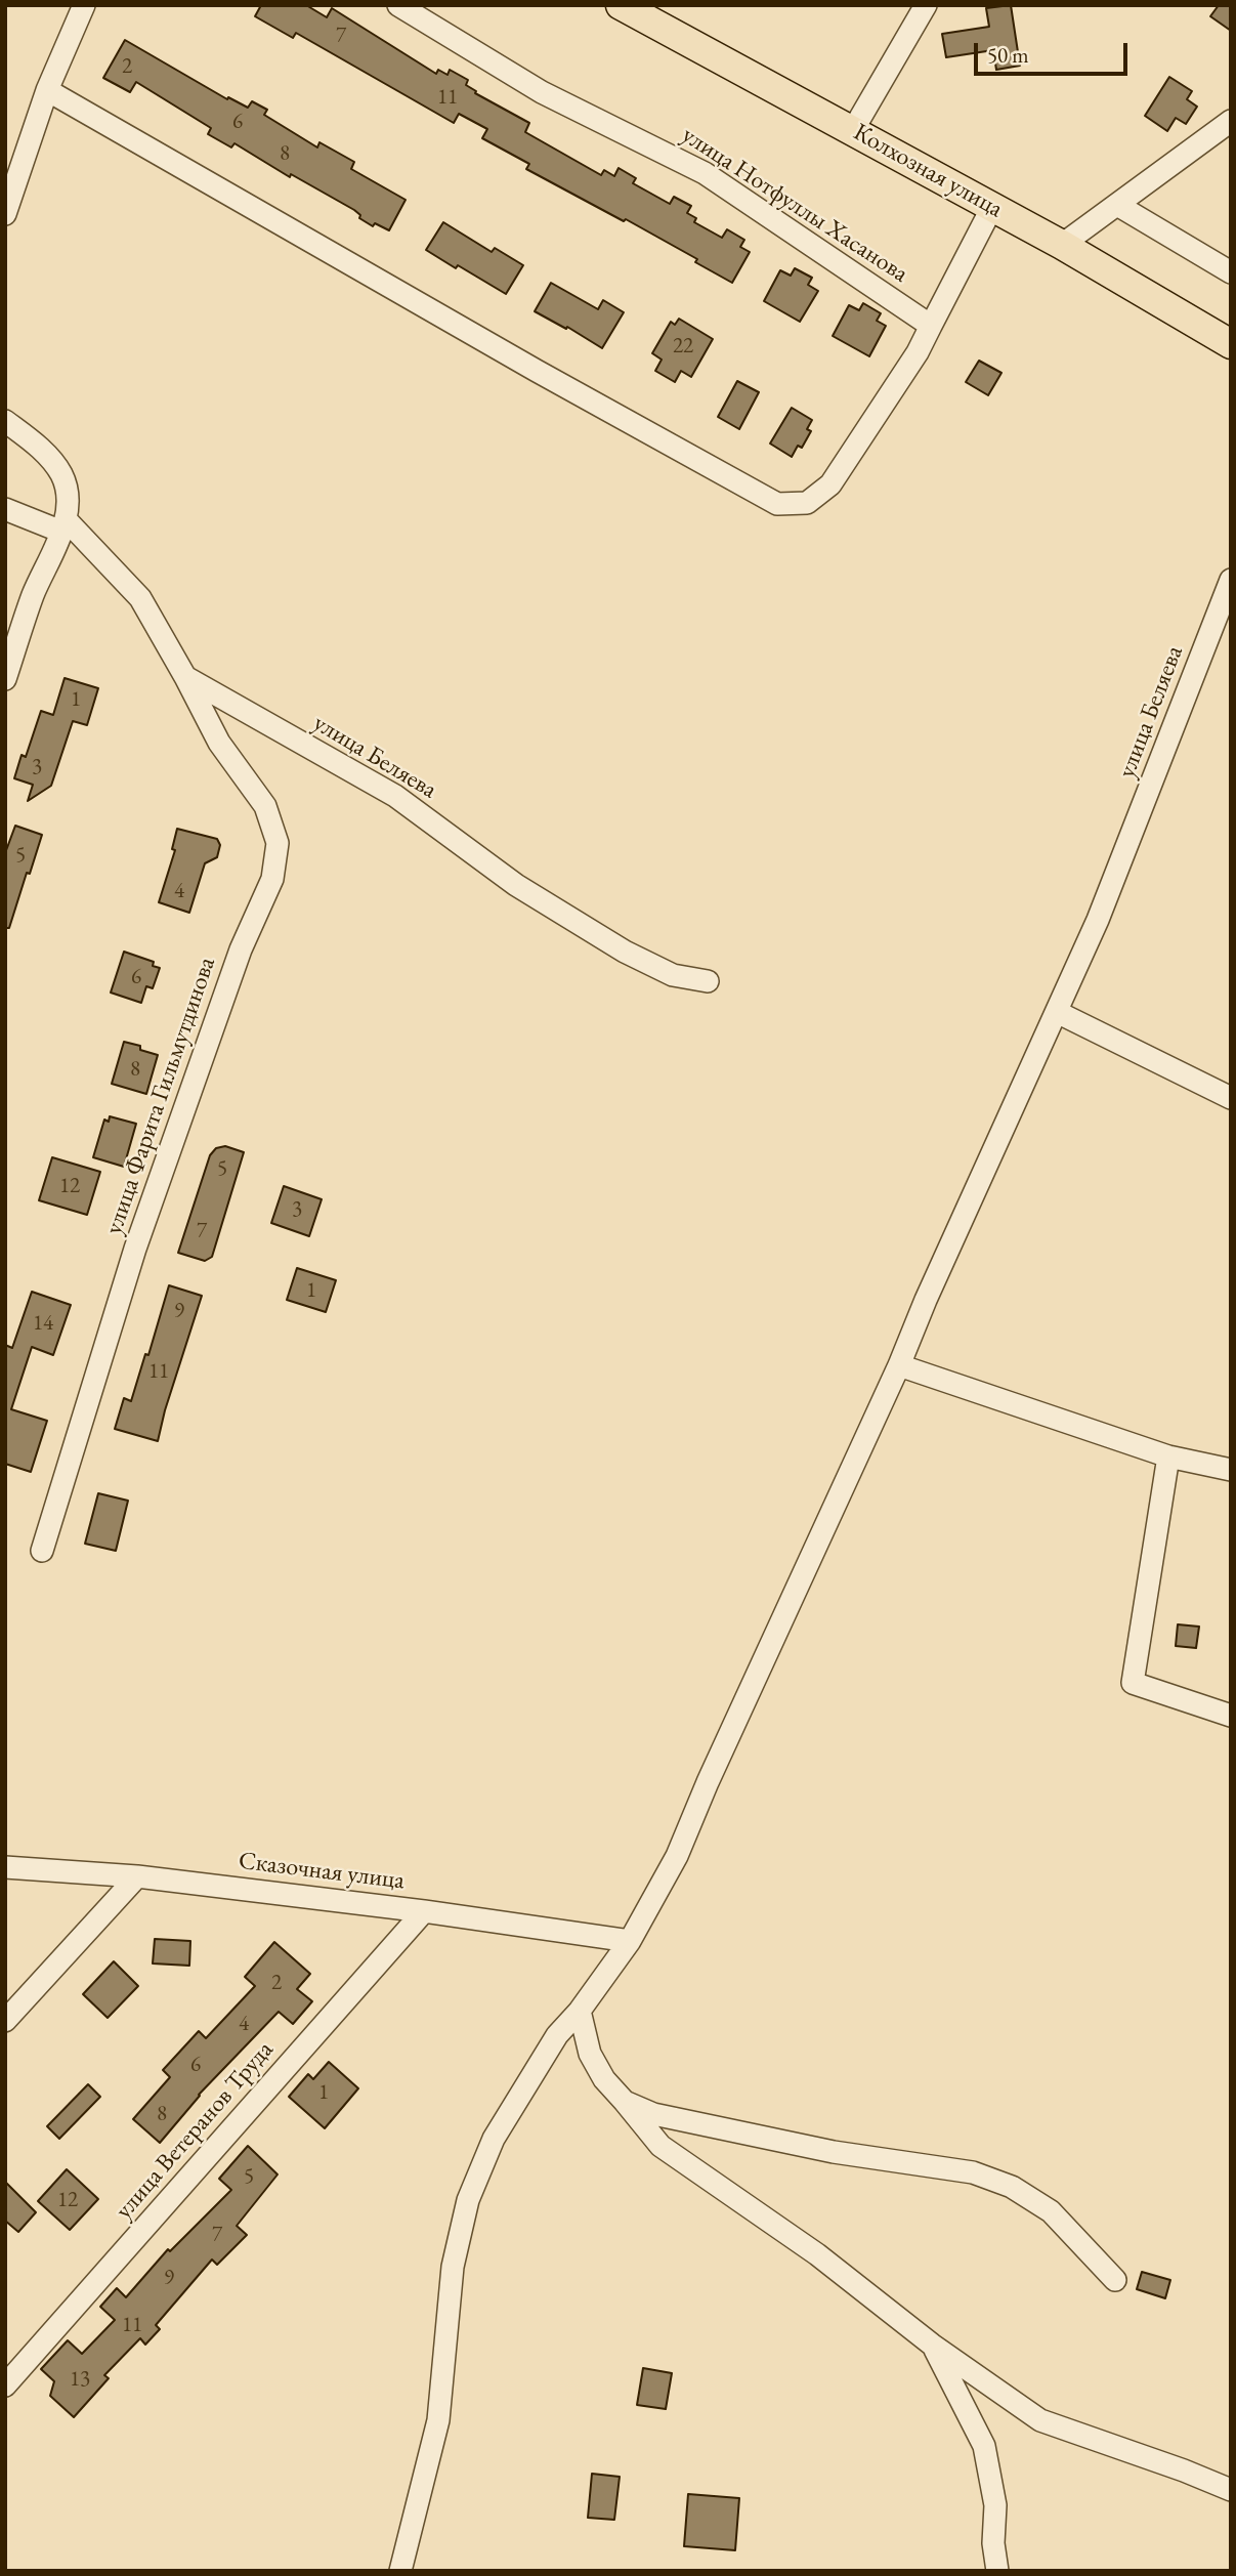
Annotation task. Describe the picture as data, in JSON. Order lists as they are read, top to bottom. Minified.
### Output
{"streets":{"main road":["Колхозная улица"],"street":["улица Нотфуллы Хасанова","улица Беляева","улица Фарита Гильмутдинова","Сказочная улица","улица Ветеранов Труда"]},"crossings":[["улица Беляева","улица Фарита Гильмутдинова"],["улица Беляева","Сказочная улица"],["Сказочная улица","улица Ветеранов Труда"]],"house_numbers":["7","2","11","6","8","22","1","3","5","4","6","8","5","12","3","7","1","9","14","11","2","4","6","1","8","5","12","7","9","11","13"],"scale_bar":"50 m"}
